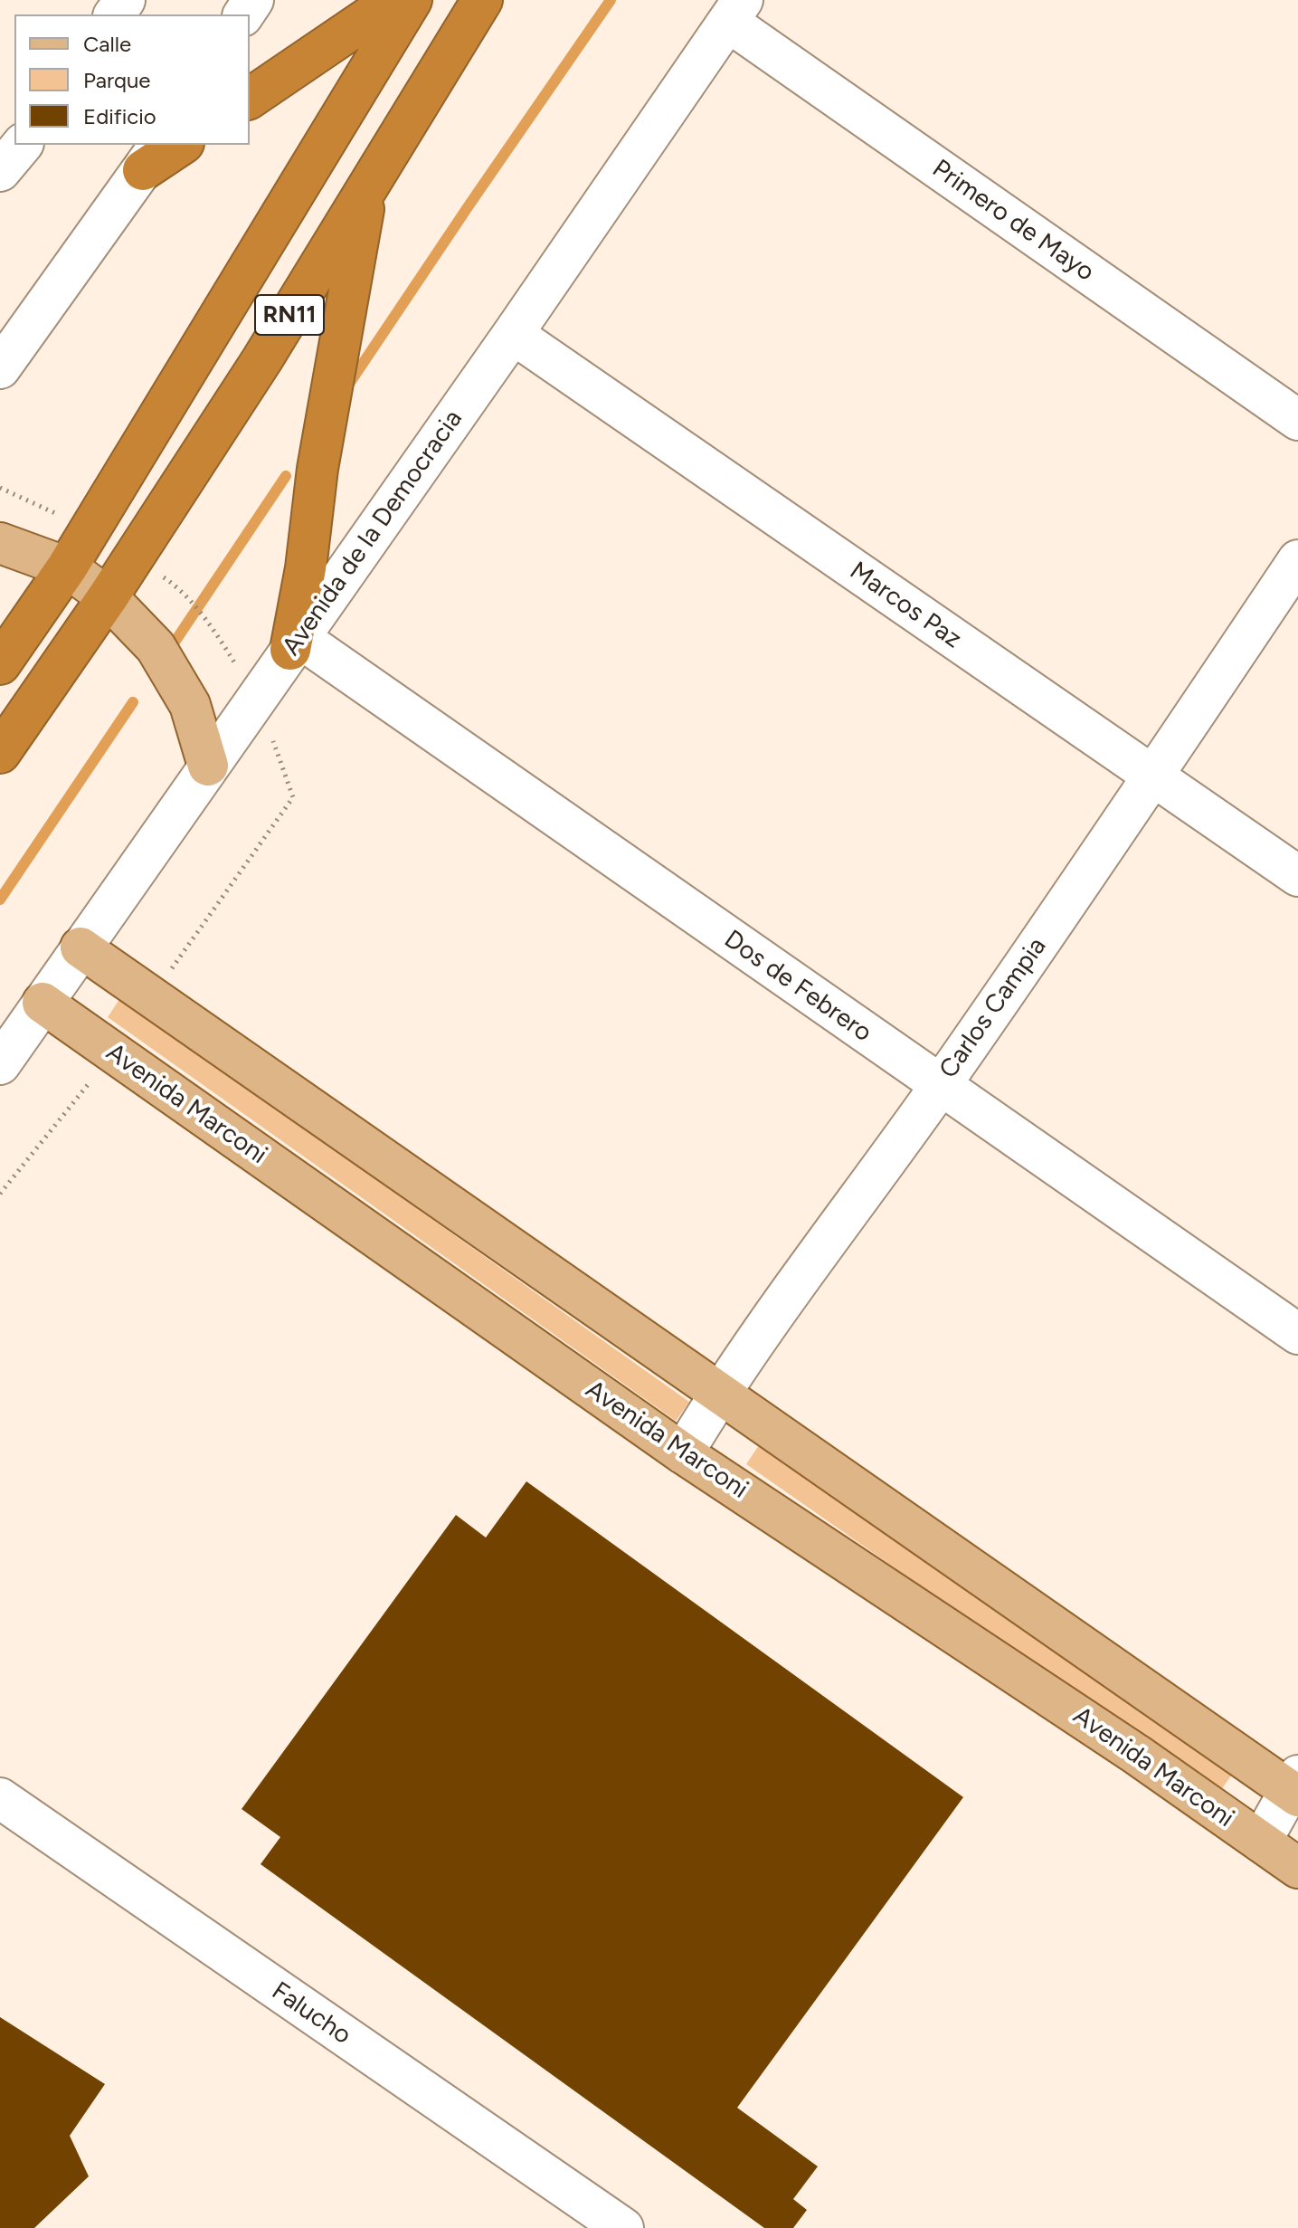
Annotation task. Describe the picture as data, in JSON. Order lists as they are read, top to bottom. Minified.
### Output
{"streets":{"highway":["RN11"],"main road":["Avenida Marconi"],"street":["Primero de Mayo","Avenida de la Democracia","Marcos Paz","Dos de Febrero","Carlos Campia","Falucho"]},"crossings":[["Primero de Mayo","Avenida de la Democracia"],["Avenida de la Democracia","Marcos Paz"],["Avenida de la Democracia","Dos de Febrero"],["Avenida de la Democracia","Avenida Marconi"],["Marcos Paz","Carlos Campia"],["Dos de Febrero","Carlos Campia"],["Carlos Campia","Avenida Marconi"]],"legend":["Calle","Parque","Edificio"]}
